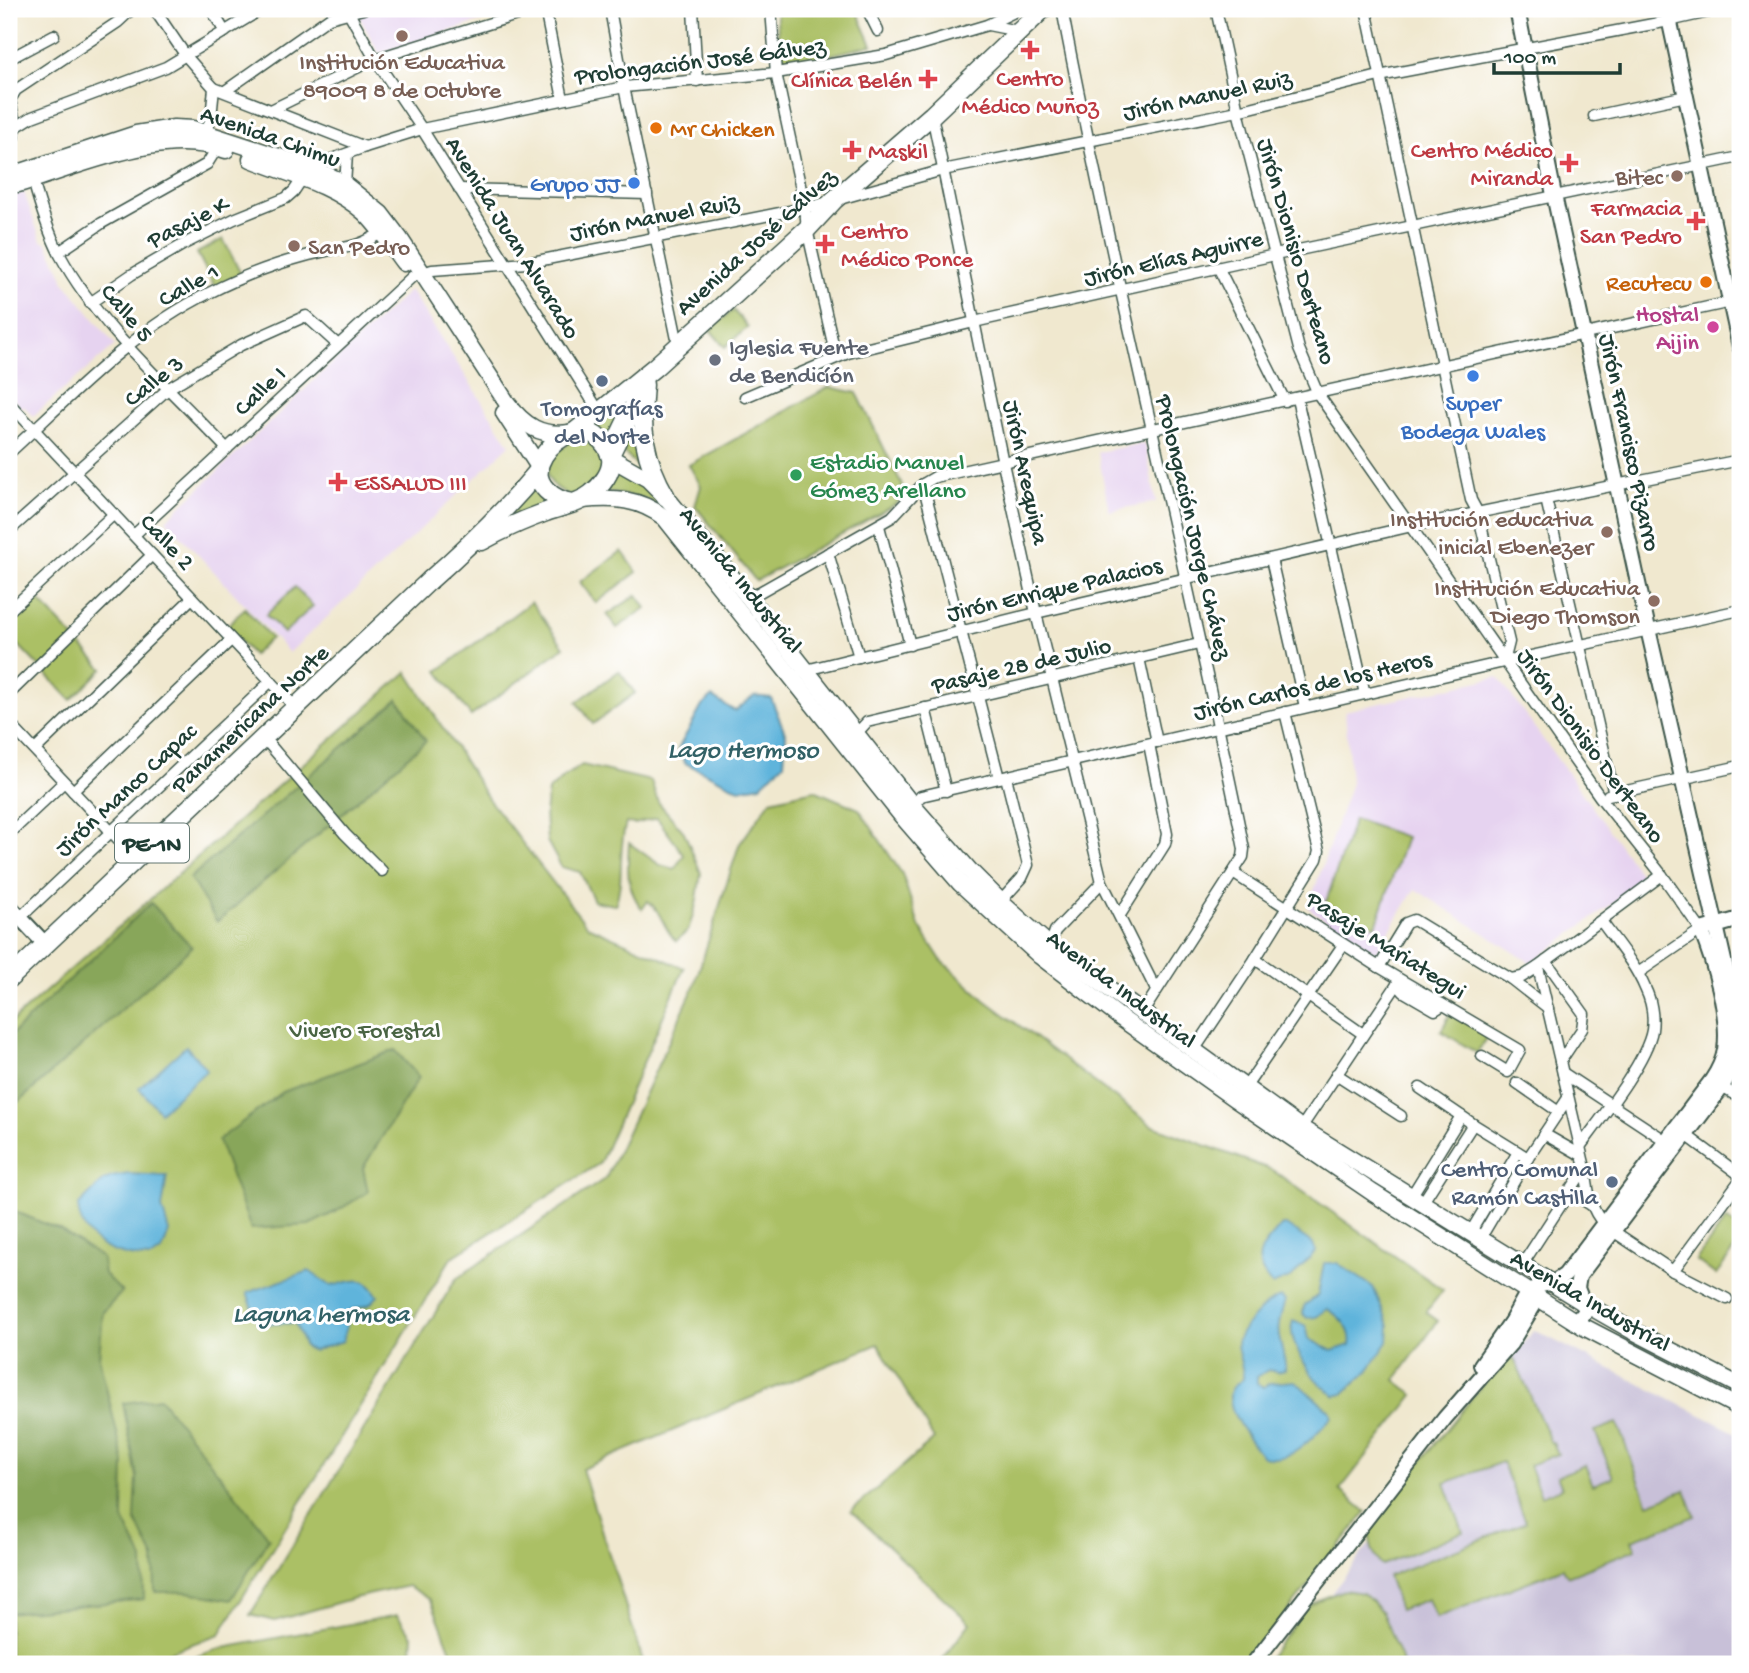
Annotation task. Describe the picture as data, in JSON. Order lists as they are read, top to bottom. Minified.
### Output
{"streets":{"highway":["Avenida José Gálvez","Panamericana Norte","PE-1N"],"main road":["Avenida Chimu","Avenida Industrial"],"street":["Prolongación José Gálvez","Jirón Manuel Ruiz","Pasaje K","Avenida Juan Alvarado","Jirón Dionisio Derteano","Jirón Elías Aguirre","Calle 1","Calle 5","Calle 3","Calle I","Jirón Francisco Pizarro","Jirón Arequipa","Prolongación Jorge Chávez","Calle 2","Jirón Enrique Palacios","Pasaje 28 de Julio","Jirón Carlos de los Heros","Jirón Manco Capac","Pasaje Mariategui"]},"crossings":[["Prolongación José Gálvez","Avenida Chimu"],["Prolongación José Gálvez","Pasaje K"],["Prolongación José Gálvez","Avenida Juan Alvarado"],["Prolongación José Gálvez","Avenida José Gálvez"],["Jirón Manuel Ruiz","Avenida Chimu"],["Jirón Manuel Ruiz","Avenida Juan Alvarado"],["Jirón Manuel Ruiz","Avenida José Gálvez"],["Jirón Manuel Ruiz","Jirón Dionisio Derteano"],["Jirón Manuel Ruiz","Calle I"],["Jirón Manuel Ruiz","Jirón Francisco Pizarro"],["Jirón Manuel Ruiz","Jirón Arequipa"],["Jirón Manuel Ruiz","Prolongación Jorge Chávez"],["Avenida Chimu","Pasaje K"],["Avenida Chimu","Avenida José Gálvez"],["Avenida Chimu","Calle 1"],["Avenida Chimu","Calle 5"],["Avenida Chimu","Calle I"],["Avenida Chimu","Avenida Industrial"],["Avenida Chimu","Panamericana Norte"],["Avenida Chimu","PE-1N"],["Pasaje K","Calle 5"],["Avenida Juan Alvarado","Avenida José Gálvez"],["Avenida José Gálvez","Jirón Arequipa"],["Avenida José Gálvez","Avenida Industrial"],["Avenida José Gálvez","Panamericana Norte"],["Avenida José Gálvez","PE-1N"],["Jirón Dionisio Derteano","Jirón Elías Aguirre"],["Jirón Dionisio Derteano","Jirón Enrique Palacios"],["Jirón Dionisio Derteano","Jirón Carlos de los Heros"],["Jirón Elías Aguirre","Jirón Francisco Pizarro"],["Jirón Elías Aguirre","Jirón Arequipa"],["Jirón Elías Aguirre","Prolongación Jorge Chávez"],["Calle 1","Calle 5"],["Calle 1","Calle 2"],["Calle 5","Calle 3"],["Calle 5","Calle I"],["Calle 3","Calle I"],["Calle 3","Calle 2"],["Calle I","Calle 2"],["Jirón Francisco Pizarro","Jirón Enrique Palacios"],["Jirón Francisco Pizarro","Jirón Carlos de los Heros"],["Jirón Arequipa","Prolongación Jorge Chávez"],["Jirón Arequipa","Jirón Enrique Palacios"],["Jirón Arequipa","Pasaje 28 de Julio"],["Jirón Arequipa","Jirón Carlos de los Heros"],["Prolongación Jorge Chávez","Avenida Industrial"],["Prolongación Jorge Chávez","Jirón Enrique Palacios"],["Prolongación Jorge Chávez","Pasaje 28 de Julio"],["Prolongación Jorge Chávez","Jirón Carlos de los Heros"],["Prolongación Jorge Chávez","Pasaje Mariategui"],["Calle 2","Panamericana Norte"],["Calle 2","Jirón Manco Capac"],["Avenida Industrial","Jirón Enrique Palacios"],["Avenida Industrial","Pasaje 28 de Julio"],["Avenida Industrial","Jirón Carlos de los Heros"],["Avenida Industrial","Panamericana Norte"],["Avenida Industrial","PE-1N"],["Panamericana Norte","PE-1N"]],"water":["Lago Hermoso","Laguna hermosa"],"parks":["Vivero Forestal"],"places":{"other":["Institución Educativa 89009 8 de Octubre","Mr Chicken","Bitec","Grupo JJ","San Pedro","Recutecu","Hostal Aijin","Iglesia Fuente de Bendicíón","Super Bodega Wales","Tomografías del Norte","Estadio Manuel Gómez Arellano","Institución educativa inicial Ebenezer","Institución Educativa Diego Thomson","Centro Comunal Ramón Castilla"],"health":["Centro Médico Muñoz","Clínica Belén","Maskil","Centro Médico Miranda","Farmacia San Pedro","Centro Médico Ponce","ESSALUD III"]},"scale_bar":"100 m"}
